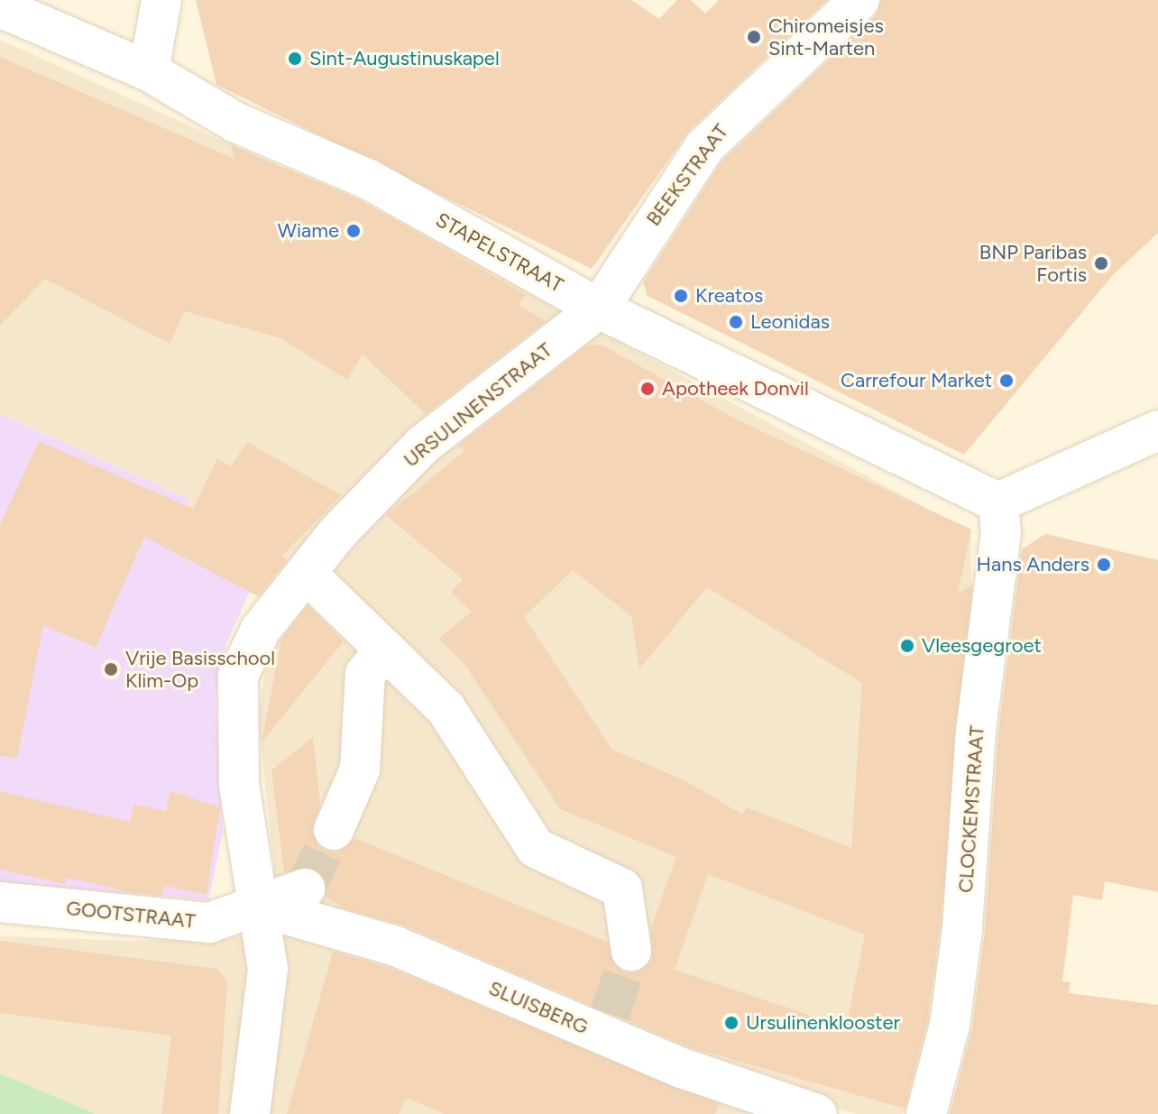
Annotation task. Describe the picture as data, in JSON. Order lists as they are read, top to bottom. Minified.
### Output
{"streets":{"street":["BEEKSTRAAT","STAPELSTRAAT","URSULINENSTRAAT","CLOCKEMSTRAAT","GOOTSTRAAT","SLUISBERG"]},"crossings":[["BEEKSTRAAT","STAPELSTRAAT"],["BEEKSTRAAT","URSULINENSTRAAT"],["STAPELSTRAAT","URSULINENSTRAAT"],["STAPELSTRAAT","CLOCKEMSTRAAT"],["URSULINENSTRAAT","GOOTSTRAAT"],["URSULINENSTRAAT","SLUISBERG"],["GOOTSTRAAT","SLUISBERG"]],"places":["Chiromeisjes Sint-Marten","Sint-Augustinuskapel","Wiame","BNP Paribas Fortis","Kreatos","Leonidas","Carrefour Market","Apotheek Donvil","Hans Anders","Vleesgegroet","Vrije Basisschool Klim-Op","Ursulinenklooster"]}
